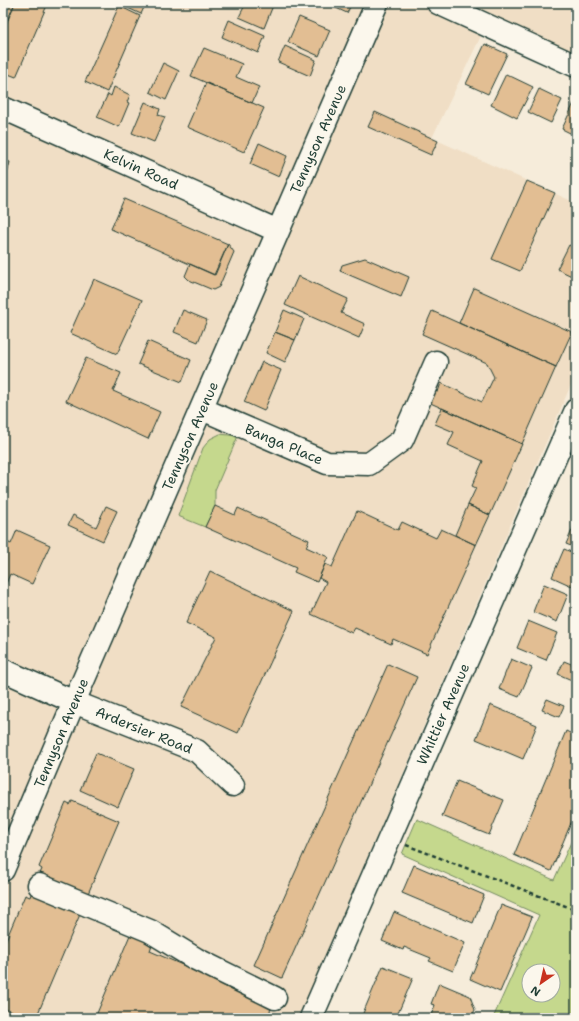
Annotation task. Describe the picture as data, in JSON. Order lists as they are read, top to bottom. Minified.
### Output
{"streets":{"street":["Tennyson Avenue","Kelvin Road","Banga Place","Whittier Avenue","Ardersier Road"]},"crossings":[["Tennyson Avenue","Kelvin Road"],["Tennyson Avenue","Banga Place"],["Tennyson Avenue","Ardersier Road"]],"north":"bottom left"}
